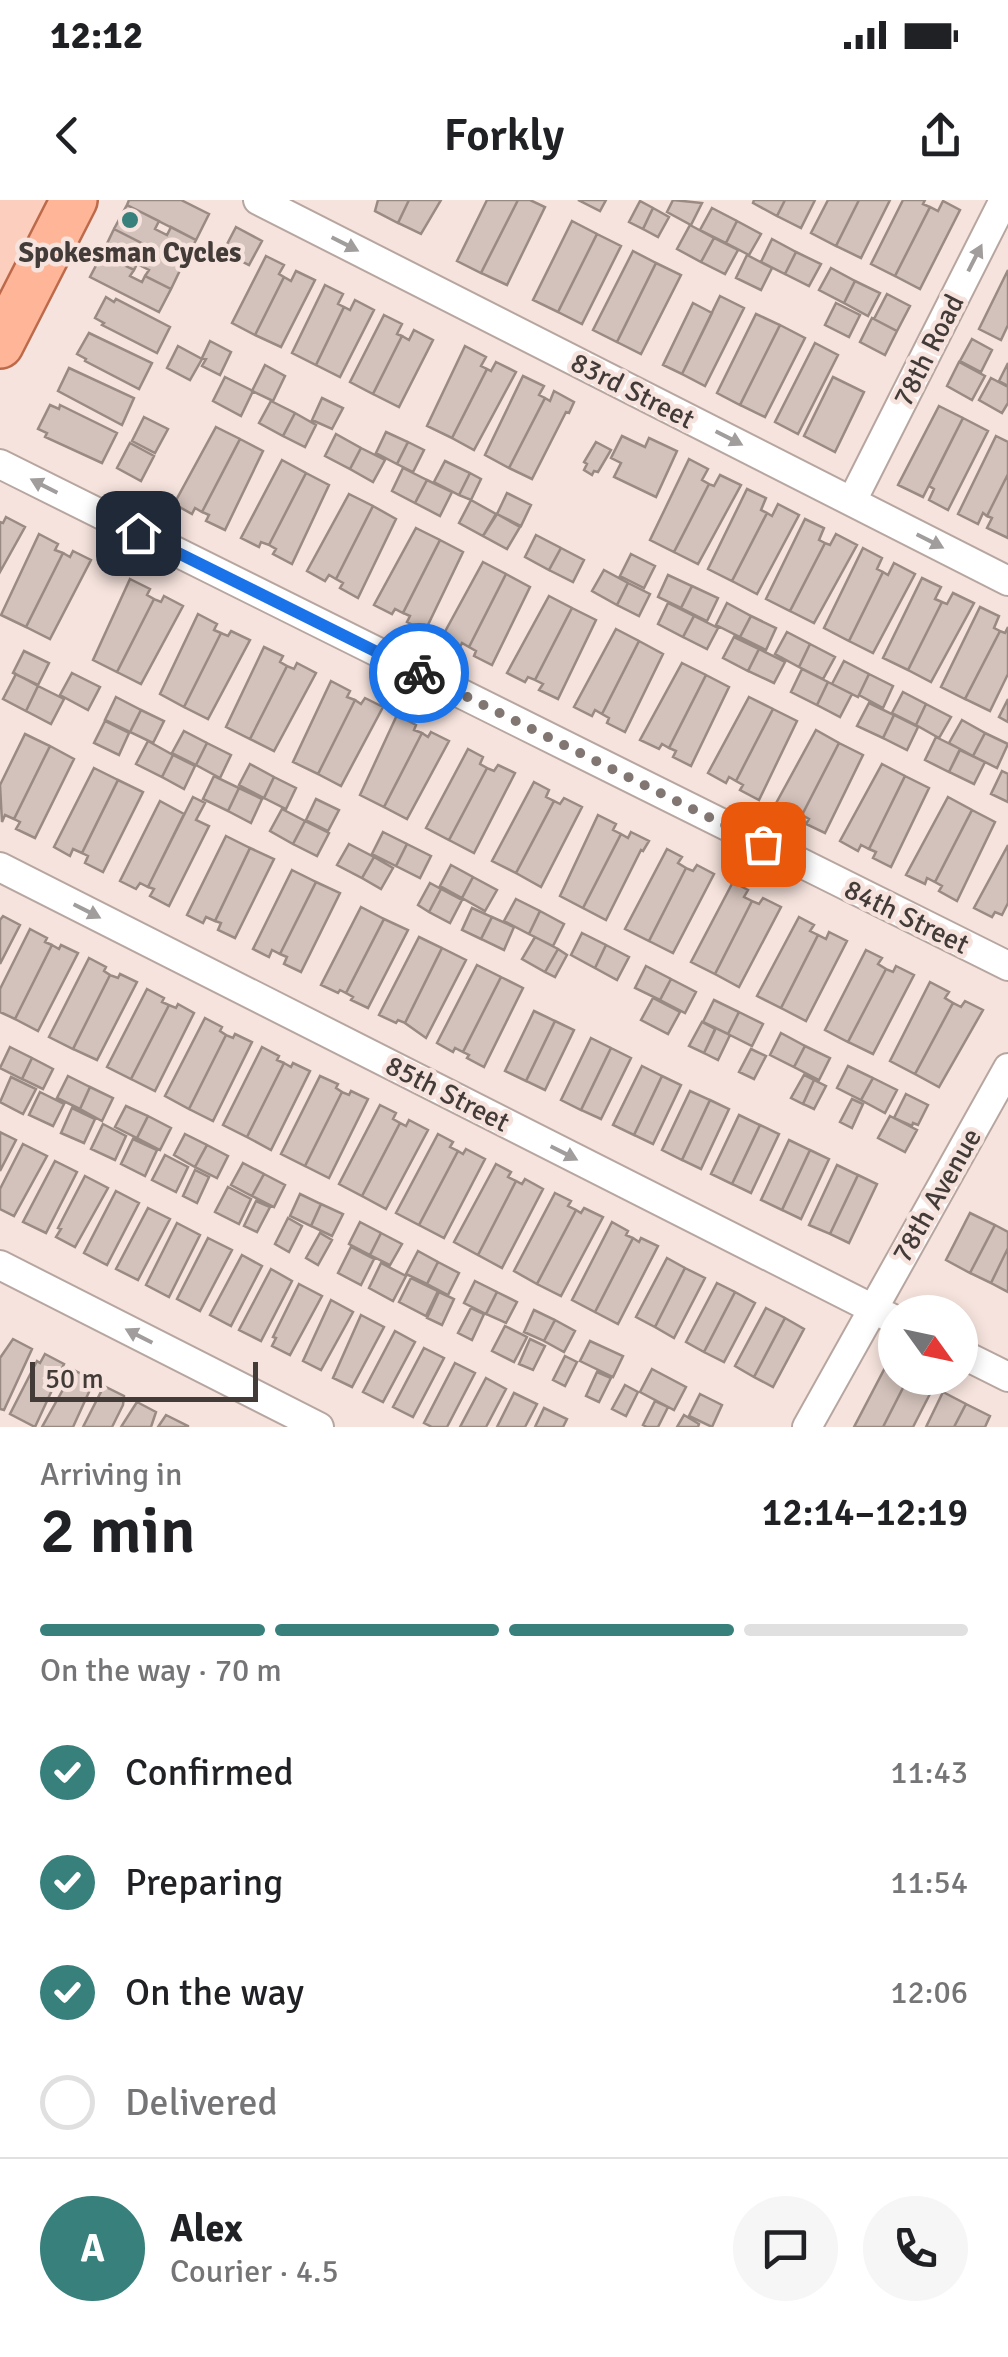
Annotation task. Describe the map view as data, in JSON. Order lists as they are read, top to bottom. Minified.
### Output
{"streets":{"street":["78th Road","83rd Street","84th Street","85th Street","78th Avenue"]},"crossings":[["78th Road","83rd Street"]],"one_way":["78th Road","83rd Street","84th Street","85th Street"],"places":["Spokesman Cycles"],"scale_bar":"50 m","north":"bottom right","page":{"status":"12:12","header":"Forkly","scale":"50 m","heading":["2 min","Arriving in","12:14–12:19"],"panel":["Alex","Courier · 4.5"],"bar":"On the way · 70 m","list":[["Confirmed","11:43"],["Preparing","11:54"],["On the way","12:06"],"Delivered"],"round":"A"}}
